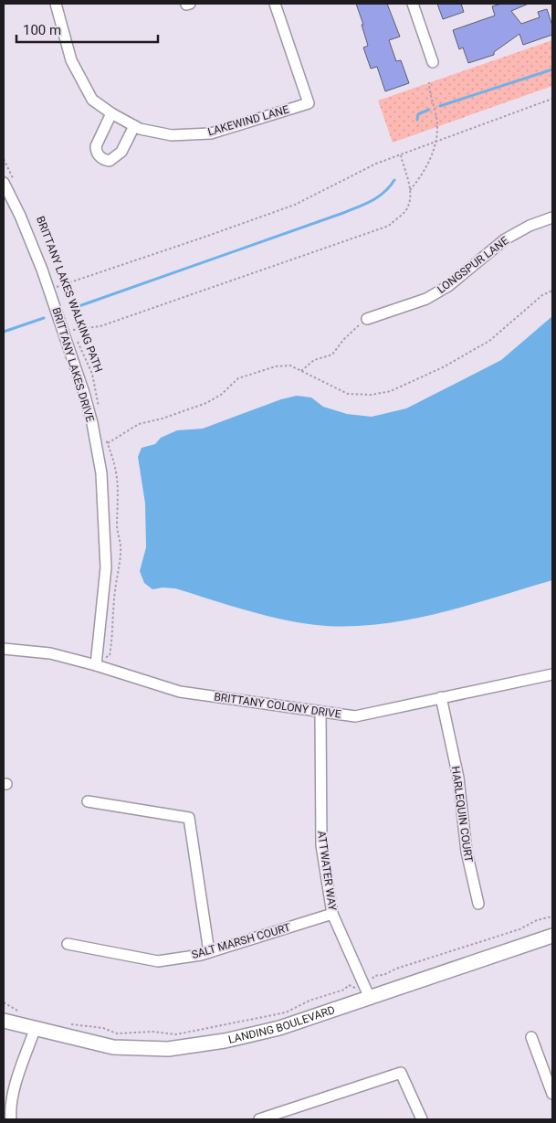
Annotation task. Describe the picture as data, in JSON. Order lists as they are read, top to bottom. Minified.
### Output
{"streets":{"street":["LAKEWIND LANE","LONGSPUR LANE","BRITTANY LAKES DRIVE","BRITTANY COLONY DRIVE","HARLEQUIN COURT","ATTWATER WAY","SALT MARSH COURT","LANDING BOULEVARD"],"path":["BRITTANY LAKES WALKING PATH"]},"crossings":[["BRITTANY LAKES DRIVE","BRITTANY COLONY DRIVE"],["BRITTANY COLONY DRIVE","HARLEQUIN COURT"],["BRITTANY COLONY DRIVE","ATTWATER WAY"],["ATTWATER WAY","SALT MARSH COURT"],["ATTWATER WAY","LANDING BOULEVARD"]],"scale_bar":"100 m"}
